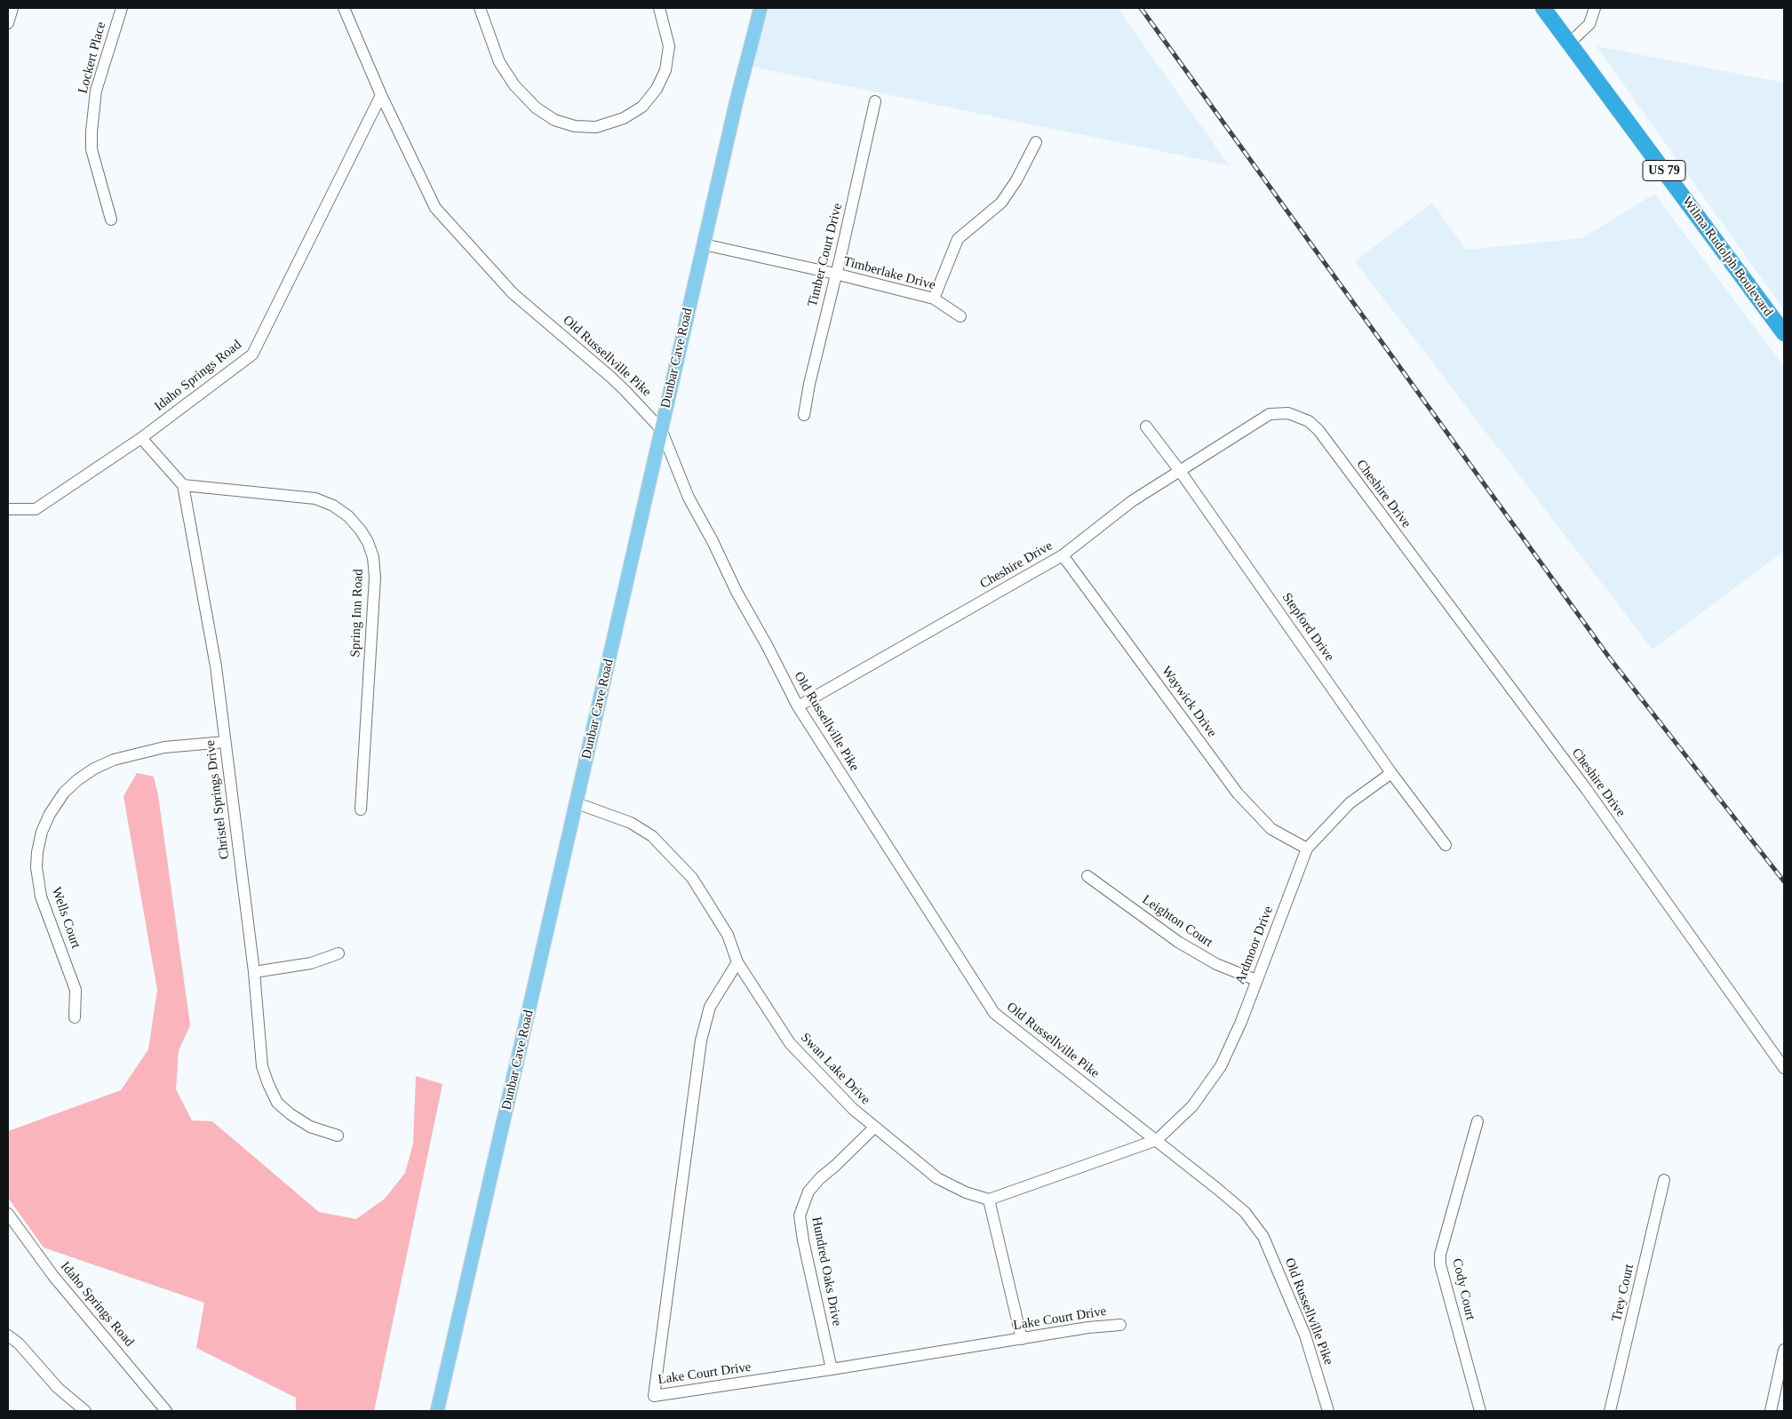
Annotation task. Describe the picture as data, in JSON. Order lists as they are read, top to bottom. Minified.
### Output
{"streets":{"highway":["US 79","Wilma Rudolph Boulevard"],"main road":["Dunbar Cave Road"],"street":["Lockert Place","Timber Court Drive","Timberlake Drive","Old Russellville Pike","Idaho Springs Road","Cheshire Drive","Spring Inn Road","Stepford Drive","Waywick Drive","Christel Springs Drive","Wells Court","Leighton Court","Ardmoor Drive","Swan Lake Drive","Hundred Oaks Drive","Cody Court","Trey Court","Lake Court Drive"]},"crossings":[["Timber Court Drive","Timberlake Drive"],["Timberlake Drive","Dunbar Cave Road"],["Old Russellville Pike","Dunbar Cave Road"],["Old Russellville Pike","Idaho Springs Road"],["Old Russellville Pike","Cheshire Drive"],["Old Russellville Pike","Ardmoor Drive"],["Dunbar Cave Road","Swan Lake Drive"],["Cheshire Drive","Stepford Drive"],["Cheshire Drive","Waywick Drive"],["Spring Inn Road","Christel Springs Drive"],["Stepford Drive","Ardmoor Drive"],["Waywick Drive","Ardmoor Drive"],["Christel Springs Drive","Wells Court"],["Leighton Court","Ardmoor Drive"],["Swan Lake Drive","Hundred Oaks Drive"],["Swan Lake Drive","Lake Court Drive"],["Hundred Oaks Drive","Lake Court Drive"]]}
